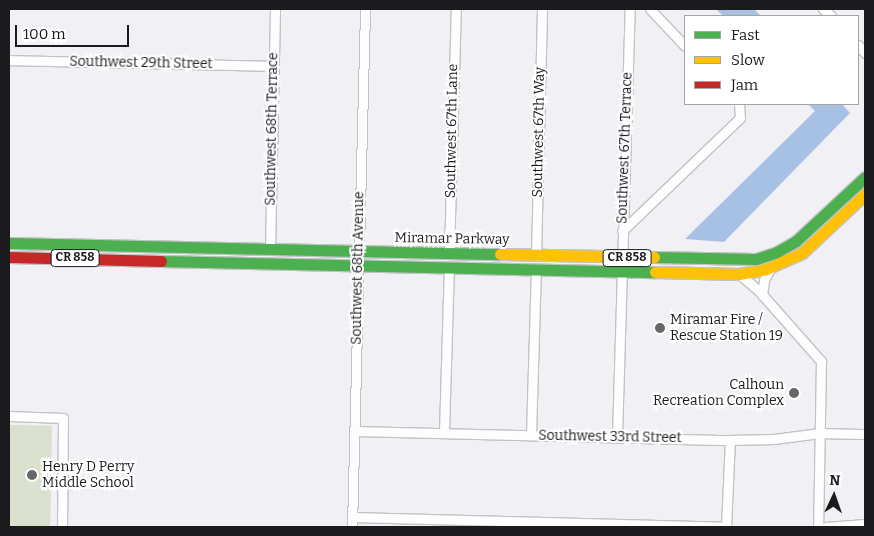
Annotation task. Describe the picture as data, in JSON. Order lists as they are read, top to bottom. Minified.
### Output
{"streets":{"main road":["Miramar Parkway","CR 858"],"street":["Southwest 29th Street","Southwest 68th Terrace","Southwest 67th Lane","Southwest 67th Way","Southwest 67th Terrace","Southwest 68th Avenue","Southwest 33rd Street"]},"crossings":[["Southwest 29th Street","Southwest 68th Terrace"],["Southwest 68th Terrace","Miramar Parkway"],["Southwest 67th Lane","Miramar Parkway"],["Southwest 67th Way","Miramar Parkway"],["Southwest 67th Terrace","Miramar Parkway"],["Southwest 67th Terrace","Southwest 33rd Street"],["Miramar Parkway","Southwest 68th Avenue"],["Southwest 68th Avenue","Southwest 33rd Street"]],"places":["Miramar Fire / Rescue Station 19","Calhoun Recreation Complex","Henry D Perry Middle School"],"legend":["Fast","Slow","Jam"],"scale_bar":"100 m","north":"top"}
